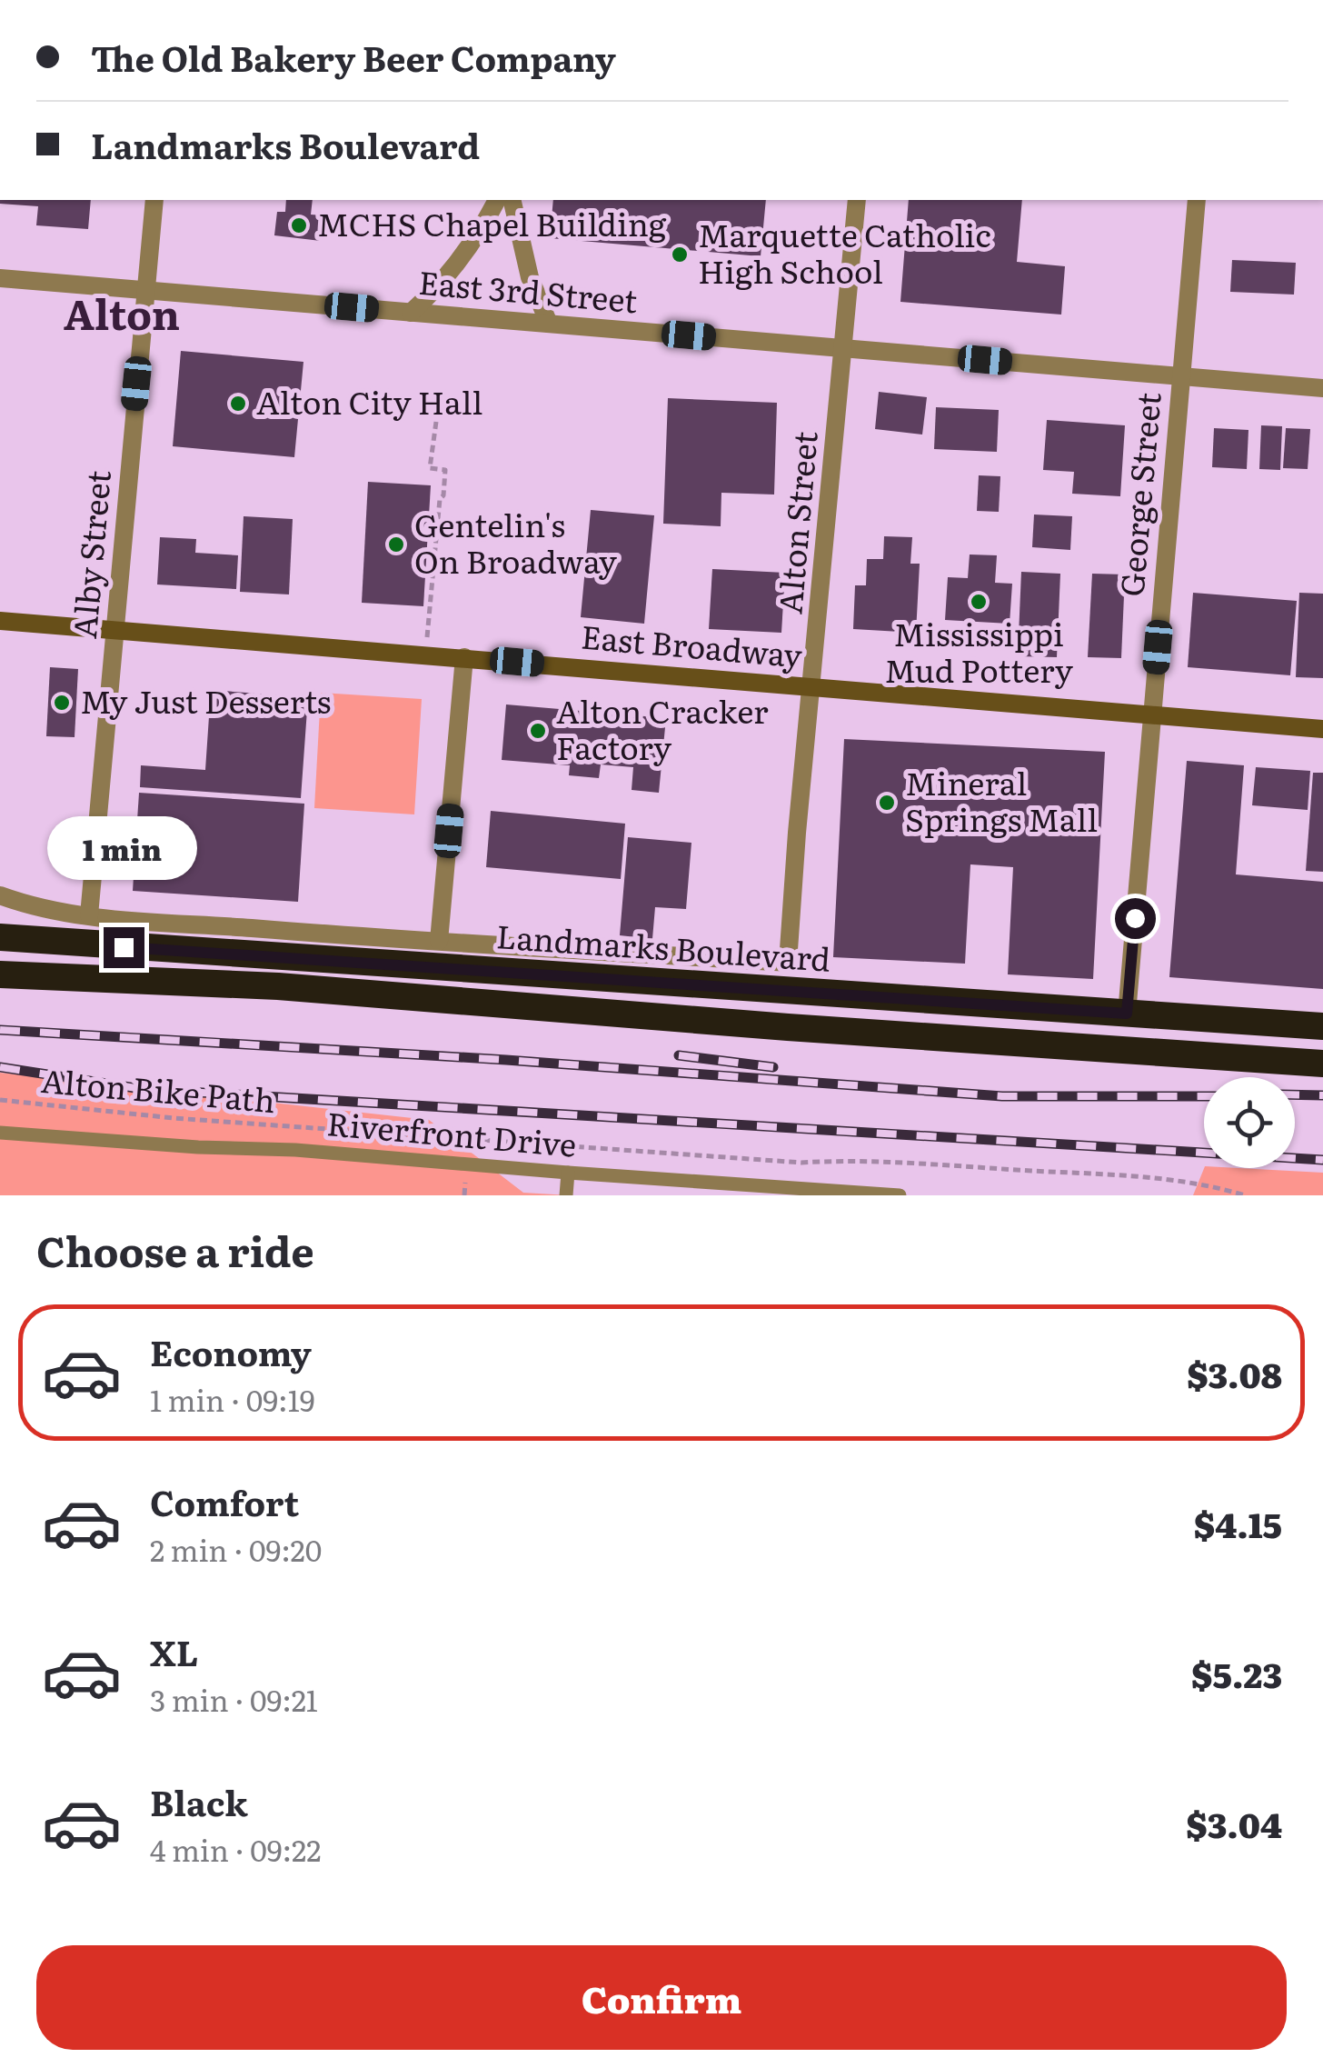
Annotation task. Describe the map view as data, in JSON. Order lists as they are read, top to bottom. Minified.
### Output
{"streets":{"highway":["Landmarks Boulevard"],"street":["East 3rd Street","George Street","Alton Street","Alby Street","East Broadway"],"lane":["Riverfront Drive"],"path":["Alton Bike Path"]},"crossings":[["East 3rd Street","George Street"],["East 3rd Street","Alton Street"],["East 3rd Street","Alby Street"],["George Street","East Broadway"],["George Street","Landmarks Boulevard"],["Alton Street","East Broadway"],["Alby Street","East Broadway"]],"districts":["Alton"],"places":["MCHS Chapel Building","Marquette Catholic High School","Alton City Hall","Gentelin's On Broadway","Mississippi Mud Pottery","My Just Desserts","Alton Cracker Factory","Mineral Springs Mall"],"page":{"banner":["The Old Bakery Beer Company","Landmarks Boulevard"],"bubble":"1 min","heading":"Choose a ride","list":[{"name":"Economy","note":"1 min · 09:19","value":"$3.08"},{"name":"Comfort","note":"2 min · 09:20","value":"$4.15"},{"name":"XL","note":"3 min · 09:21","value":"$5.23"},{"name":"Black","note":"4 min · 09:22","value":"$3.04"}],"buttons":"Confirm"}}
